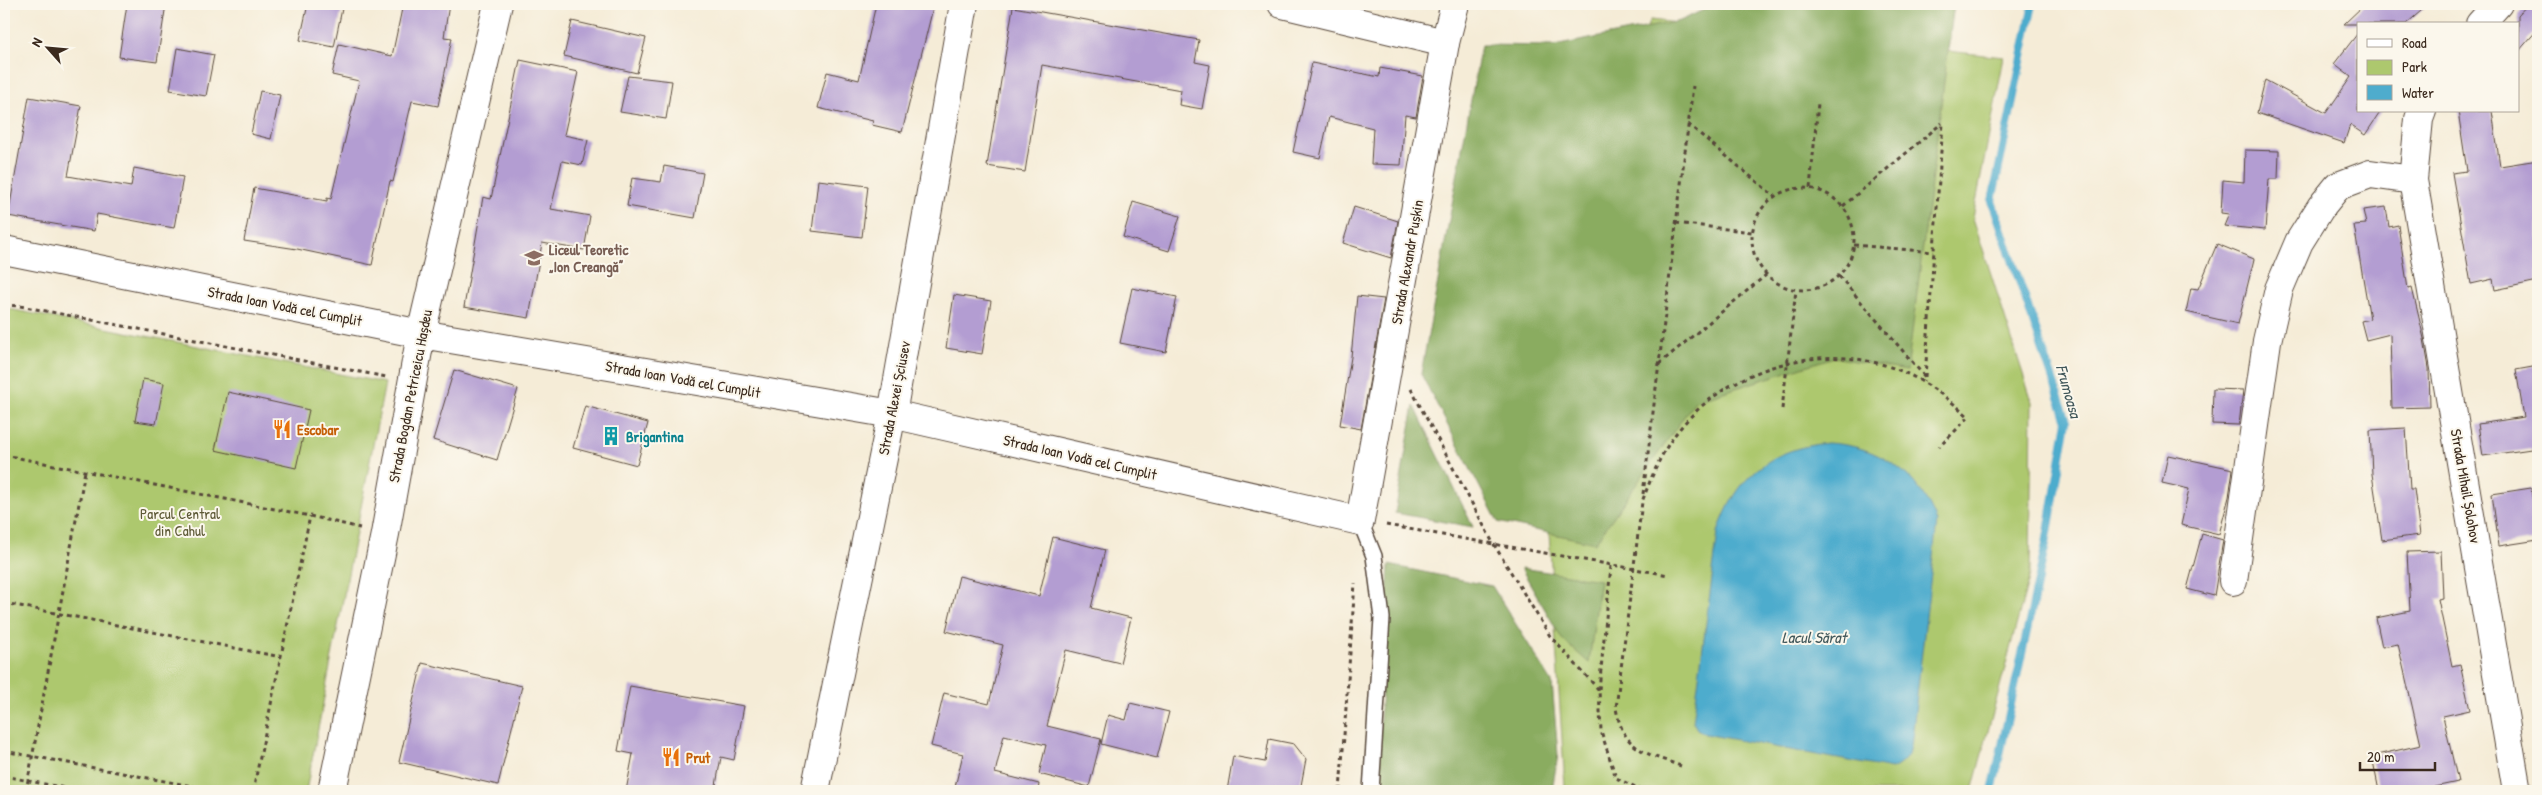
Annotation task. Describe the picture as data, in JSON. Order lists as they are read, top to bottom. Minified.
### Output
{"streets":{"street":["Strada Alexandr Pușkin","Strada Ioan Vodă cel Cumplit","Strada Bogdan Petriceicu Hașdeu","Strada Alexei Șciusev","Strada Mihail Șolohov"]},"crossings":[["Strada Alexandr Pușkin","Strada Ioan Vodă cel Cumplit"],["Strada Ioan Vodă cel Cumplit","Strada Bogdan Petriceicu Hașdeu"],["Strada Ioan Vodă cel Cumplit","Strada Alexei Șciusev"]],"water":["Frumoasa","Lacul Sărat"],"parks":["Parcul Central din Cahul"],"places":{"school or university":["Liceul Teoretic „Ion Creangă”"],"restaurant":["Escobar","Prut"],"building":["Brigantina"]},"legend":["Road","Park","Water"],"scale_bar":"20 m","north":"top left"}
